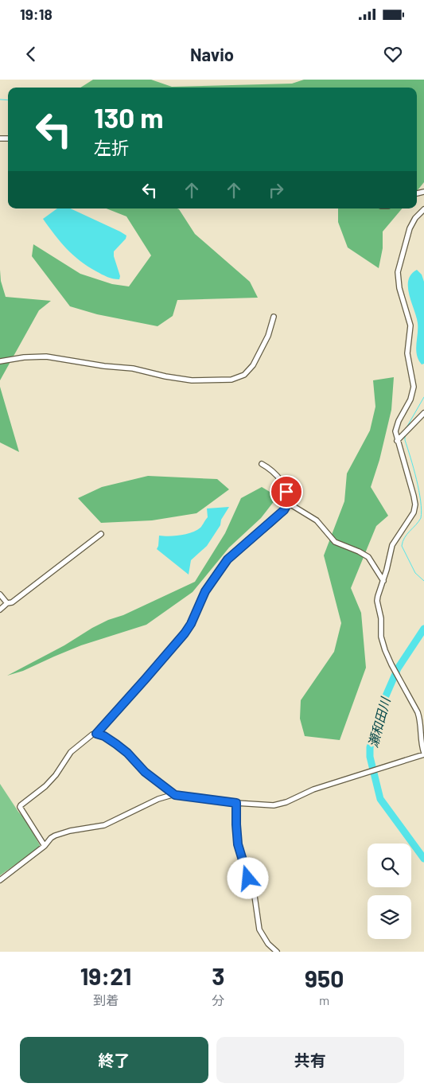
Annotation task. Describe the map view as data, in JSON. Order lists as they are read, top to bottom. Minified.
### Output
{"water":["瀬和田川"],"page":{"status":"19:18","header":"Navio","turn":["130 m","左折"],"eta":["19:21","到着","3","分","950","m"],"buttons":["終了","共有"]}}
